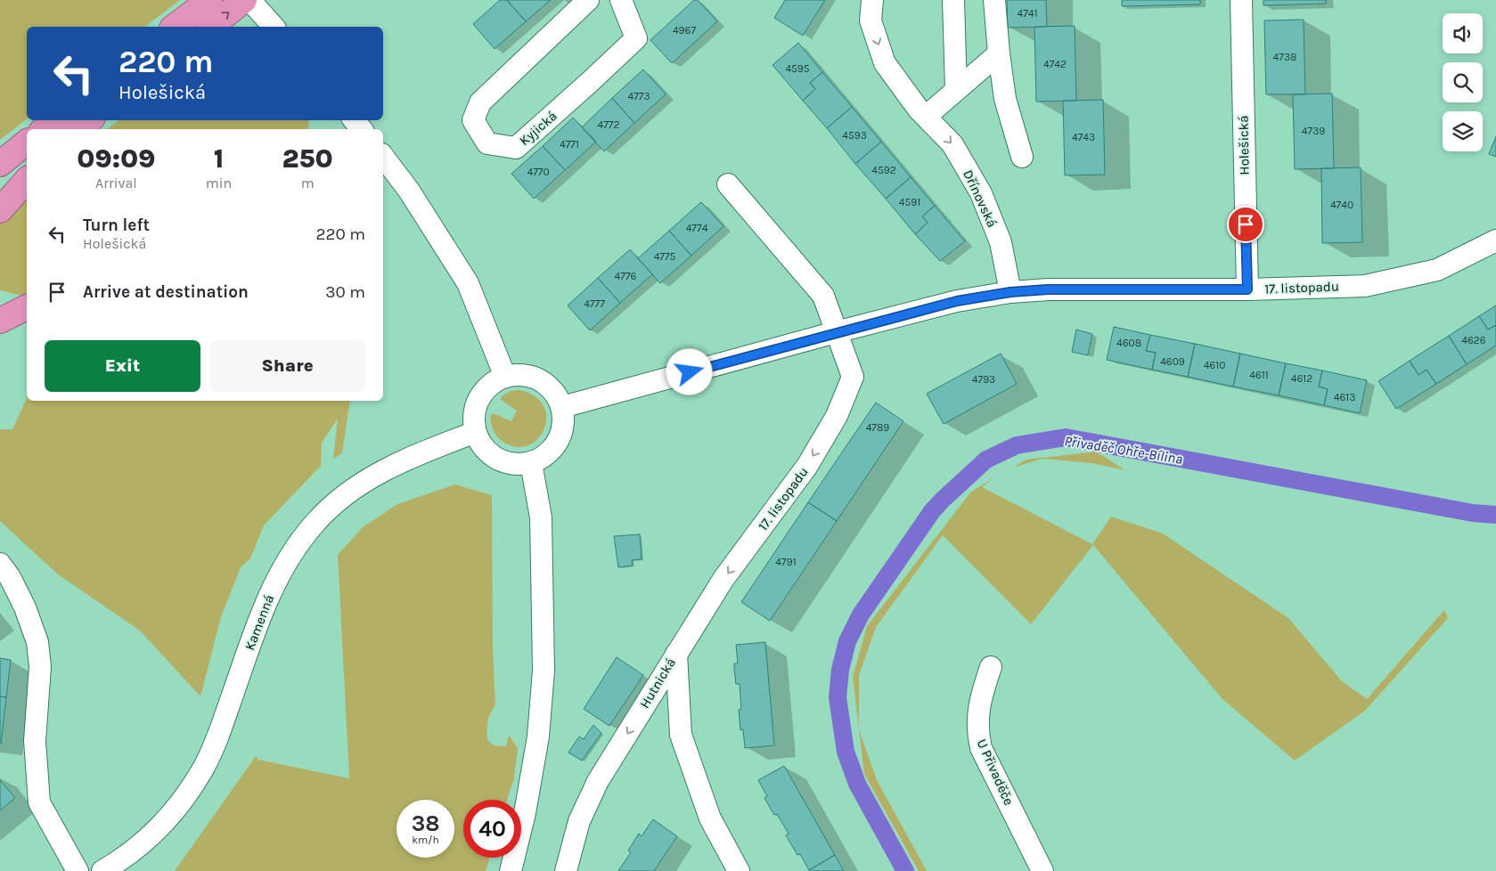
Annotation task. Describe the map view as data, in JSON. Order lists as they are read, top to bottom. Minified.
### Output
{"streets":{"street":["Kyjická","Holešická","Dřínovská","17. listopadu","Kamenná","Hutnická","U Přivaděče"]},"crossings":[["Holešická","17. listopadu"],["Dřínovská","17. listopadu"],["17. listopadu","Kamenná"],["17. listopadu","Hutnická"]],"water":["Přivaděč Ohře-Bílina"],"house_numbers":["4741","4967","4738","4742","4595","4773","4772","4739","4593","4743","4771","4592","4770","4591","4740","4774","4775","4776","4777","4626","4608","4609","4610","4611","4612","4793","4613","4789","4791"],"page":{"turn":["220 m","Holešická"],"eta":["09:09","Arrival","1","min","250","m"],"list":[{"name":"Turn left","note":"Holešická","value":"220 m"},{"name":"Arrive at destination","value":"30 m"}],"buttons":["Exit","Share"],"speed":"38 km/h","limit":"40"}}
